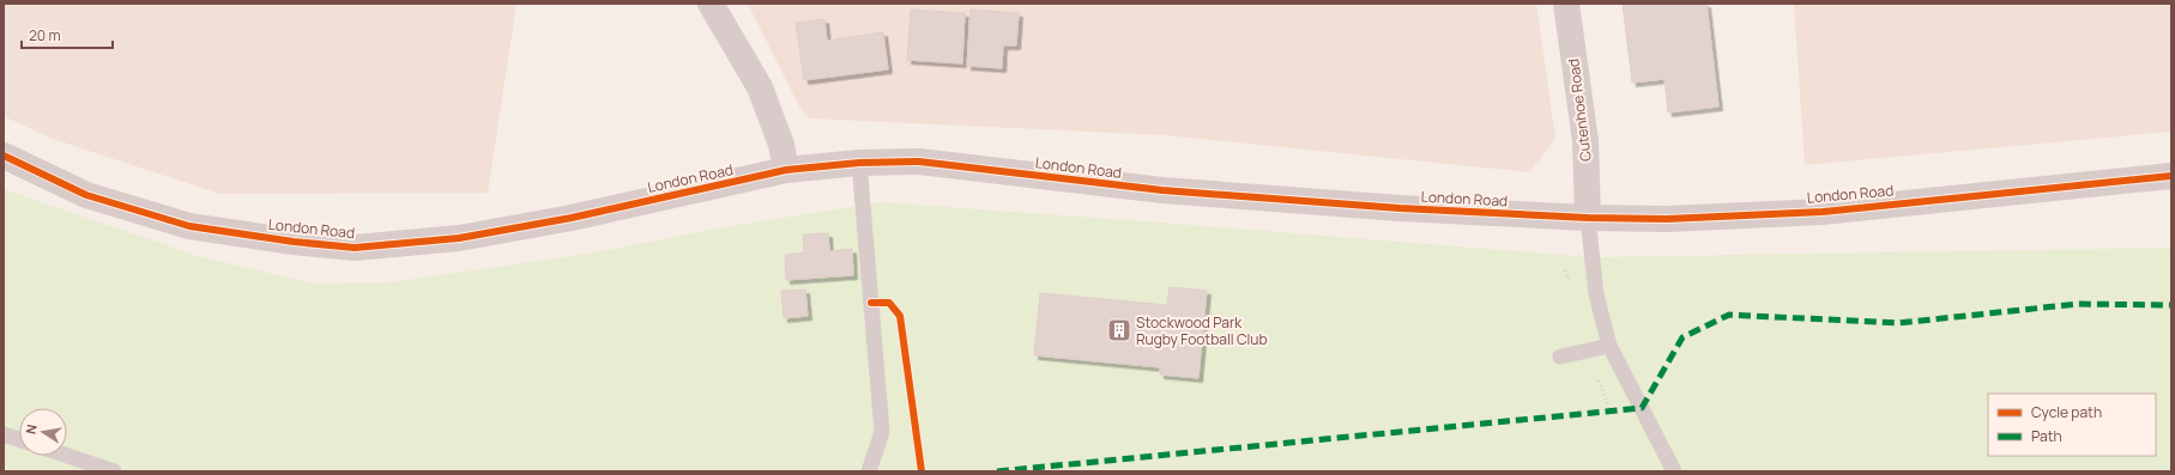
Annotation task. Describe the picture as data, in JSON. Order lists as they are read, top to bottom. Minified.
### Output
{"streets":{"street":["Cutenhoe Road","London Road"]},"crossings":[["Cutenhoe Road","London Road"]],"places":{"building":["Stockwood Park Rugby Football Club"]},"legend":["Cycle path","Path"],"scale_bar":"20 m","north":"left"}
